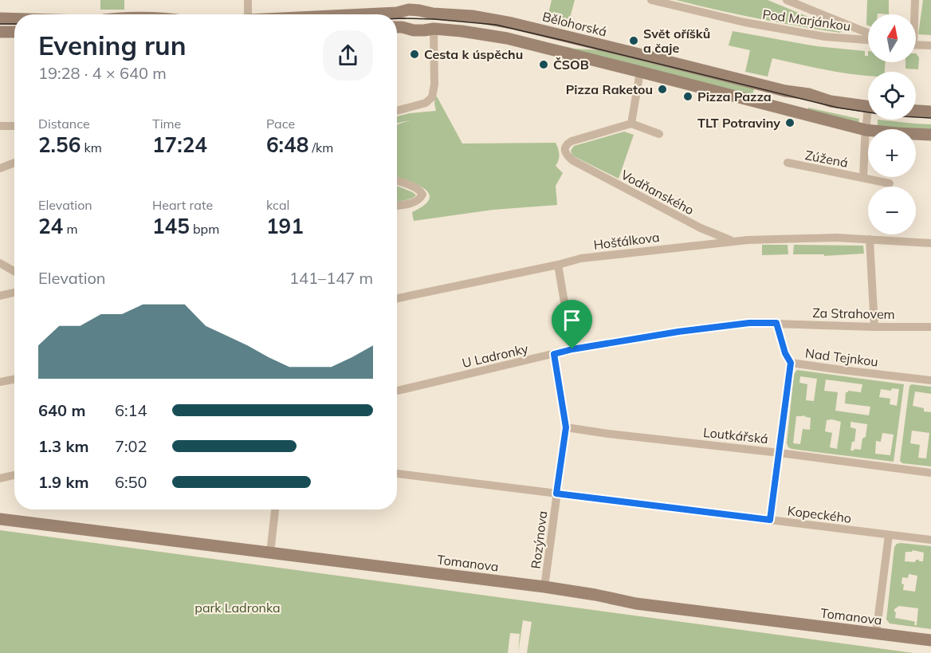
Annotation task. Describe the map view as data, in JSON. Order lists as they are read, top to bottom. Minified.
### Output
{"streets":{"street":["Pod Marjánkou","Bělohorská","Zúžená","Vodňanského","Hošťálkova","Za Strahovem","U Ladronky","Nad Tejnkou","Loutkářská","Kopeckého","Rozýnova","Tomanova"]},"crossings":[["Vodňanského","Hošťálkova"],["Za Strahovem","U Ladronky"],["Za Strahovem","Nad Tejnkou"],["U Ladronky","Nad Tejnkou"],["U Ladronky","Rozýnova"],["Loutkářská","Rozýnova"],["Kopeckého","Rozýnova"],["Rozýnova","Tomanova"]],"parks":["park Ladronka"],"places":["Svět oříšků a čaje","Cesta k úspěchu","ČSOB","Pizza Raketou","Pizza Pazza","TLT Potraviny"],"north":"top","page":{"map_buttons":["+","−"],"heading":["Evening run","19:28 · 4 × 640 m"],"stats":[["Distance","2.56 km"],["Time","17:24"],["Pace","6:48 /km"],["Elevation","24 m"],["Heart rate","145 bpm"],["kcal","191"]],"chart":["Elevation","141–147 m"],"list":[{"name":"640 m","note":"6:14"},{"name":"1.3 km","note":"7:02"},{"name":"1.9 km","note":"6:50"}]}}
